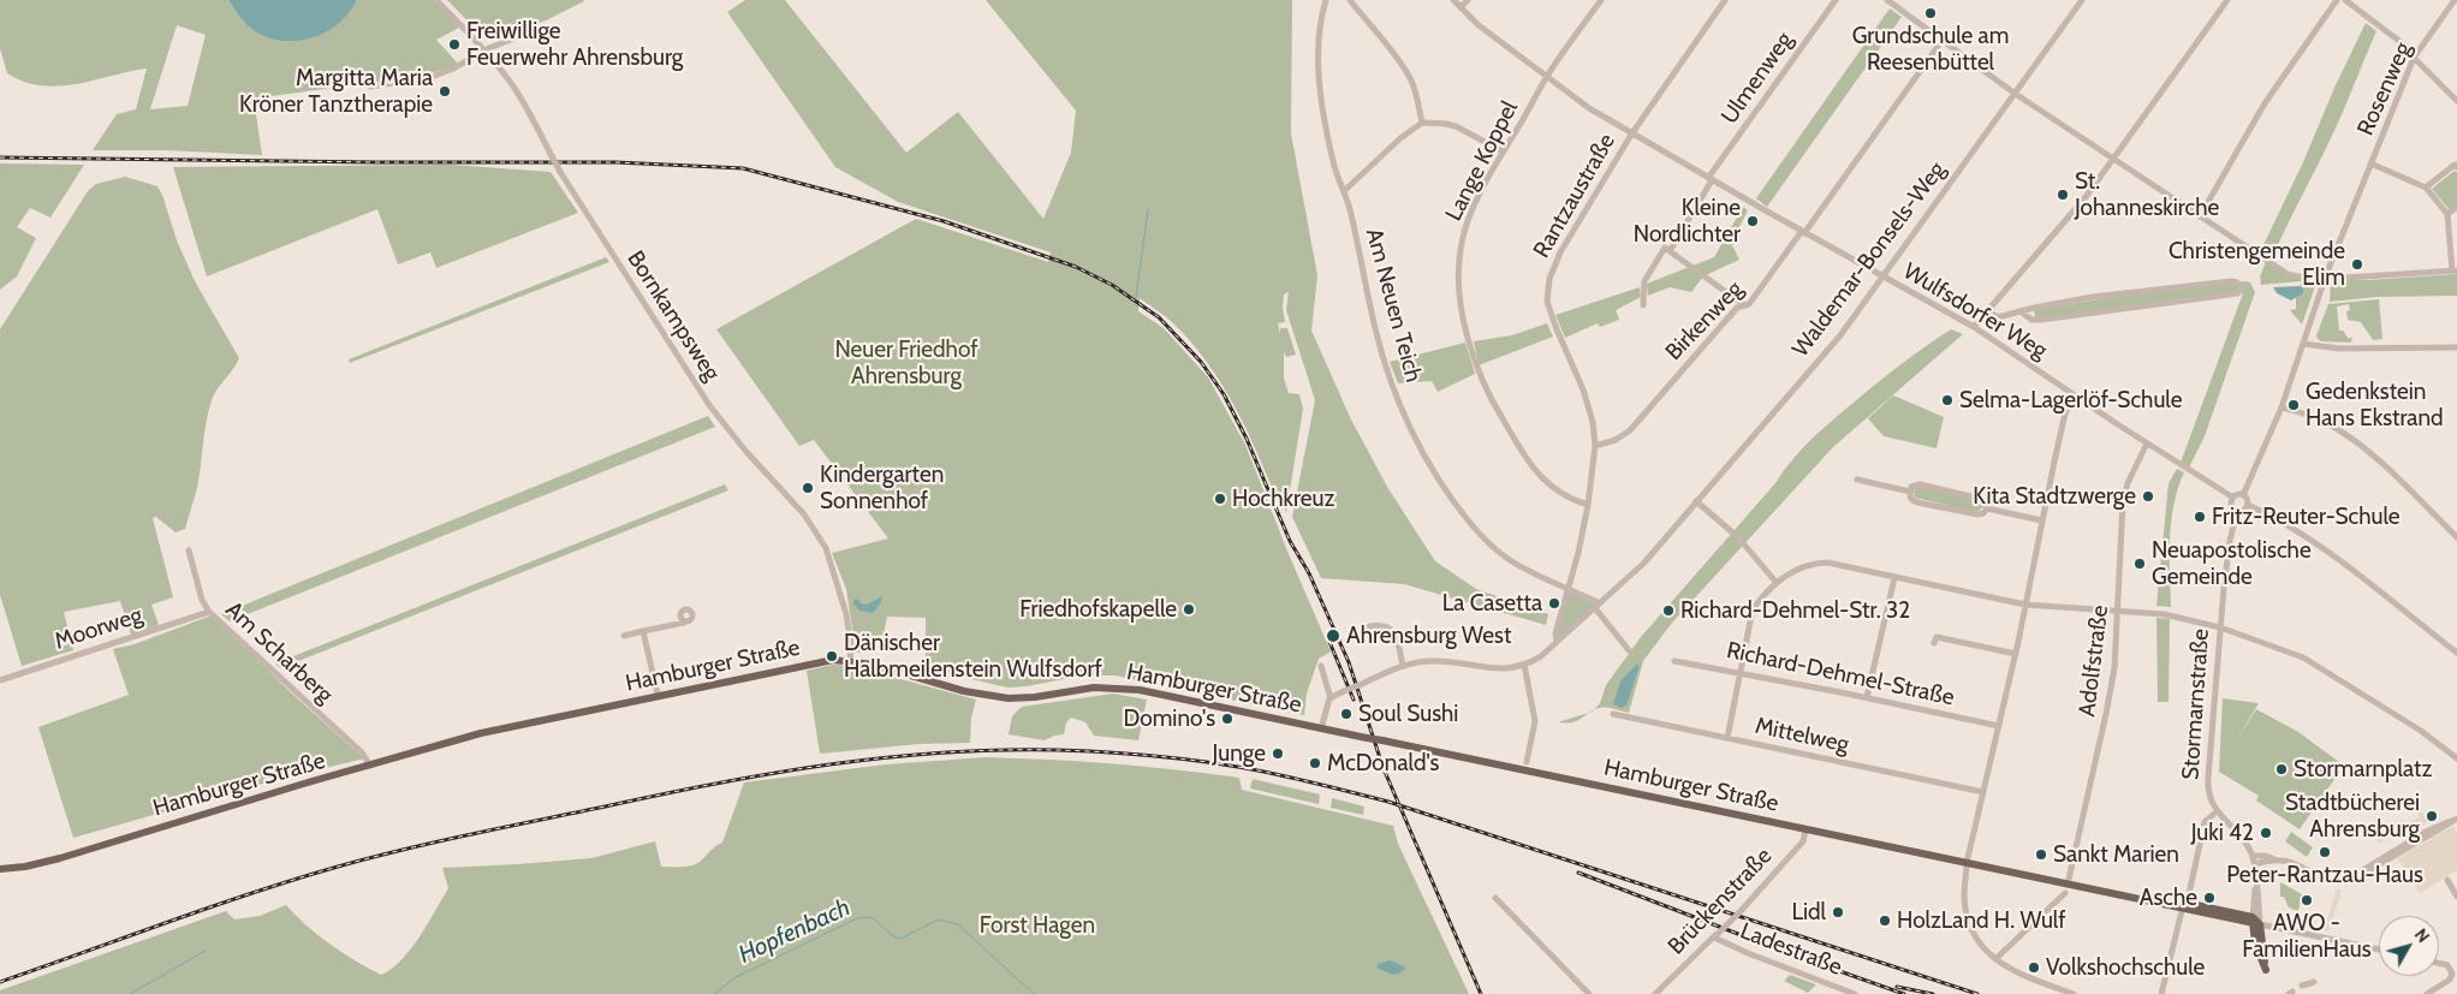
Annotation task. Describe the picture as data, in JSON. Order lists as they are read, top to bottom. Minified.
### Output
{"streets":{"main road":["Hamburger Straße"],"street":["Ulmenweg","Rosenweg","Lange Koppel","Rantzaustraße","Waldemar-Bonsels-Weg","Am Neuen Teich","Wulfsdorfer Weg","Bornkampsweg","Birkenweg","Moorweg","Am Scharberg","Adolfstraße","Richard-Dehmel-Straße","Stormarnstraße","Mittelweg","Brückenstraße","Ladestraße"]},"crossings":[["Ulmenweg","Wulfsdorfer Weg"],["Lange Koppel","Rantzaustraße"],["Lange Koppel","Wulfsdorfer Weg"],["Rantzaustraße","Waldemar-Bonsels-Weg"],["Rantzaustraße","Am Neuen Teich"],["Rantzaustraße","Wulfsdorfer Weg"],["Rantzaustraße","Birkenweg"],["Waldemar-Bonsels-Weg","Am Neuen Teich"],["Waldemar-Bonsels-Weg","Wulfsdorfer Weg"],["Wulfsdorfer Weg","Birkenweg"],["Wulfsdorfer Weg","Adolfstraße"],["Wulfsdorfer Weg","Stormarnstraße"],["Bornkampsweg","Hamburger Straße"],["Moorweg","Am Scharberg"],["Am Scharberg","Hamburger Straße"],["Adolfstraße","Hamburger Straße"],["Hamburger Straße","Brückenstraße"],["Brückenstraße","Ladestraße"]],"water":["Hopfenbach"],"parks":["Neuer Friedhof Ahrensburg","Forst Hagen"],"places":["Grundschule am Reesenbüttel","Freiwillige Feuerwehr Ahrensburg","Margitta Maria Kröner Tanztherapie","St. Johanneskirche","Kleine Nordlichter","Christengemeinde Elim","Selma-Lagerlöf-Schule","Gedenkstein Hans Ekstrand","Kindergarten Sonnenhof","Kita Stadtzwerge","Hochkreuz","Fritz-Reuter-Schule","Neuapostolische Gemeinde","La Casetta","Friedhofskapelle","Richard-Dehmel-Str. 32","Ahrensburg West","Dänischer Halbmeilenstein Wulfsdorf","Soul Sushi","Domino's","Junge","McDonald's","Stormarnplatz","Stadtbücherei Ahrensburg","Juki 42","Peter-Rantzau-Haus","Sankt Marien","Asche","AWO - FamilienHaus","Lidl","HolzLand H. Wulf","Volkshochschule"],"north":"top right"}
